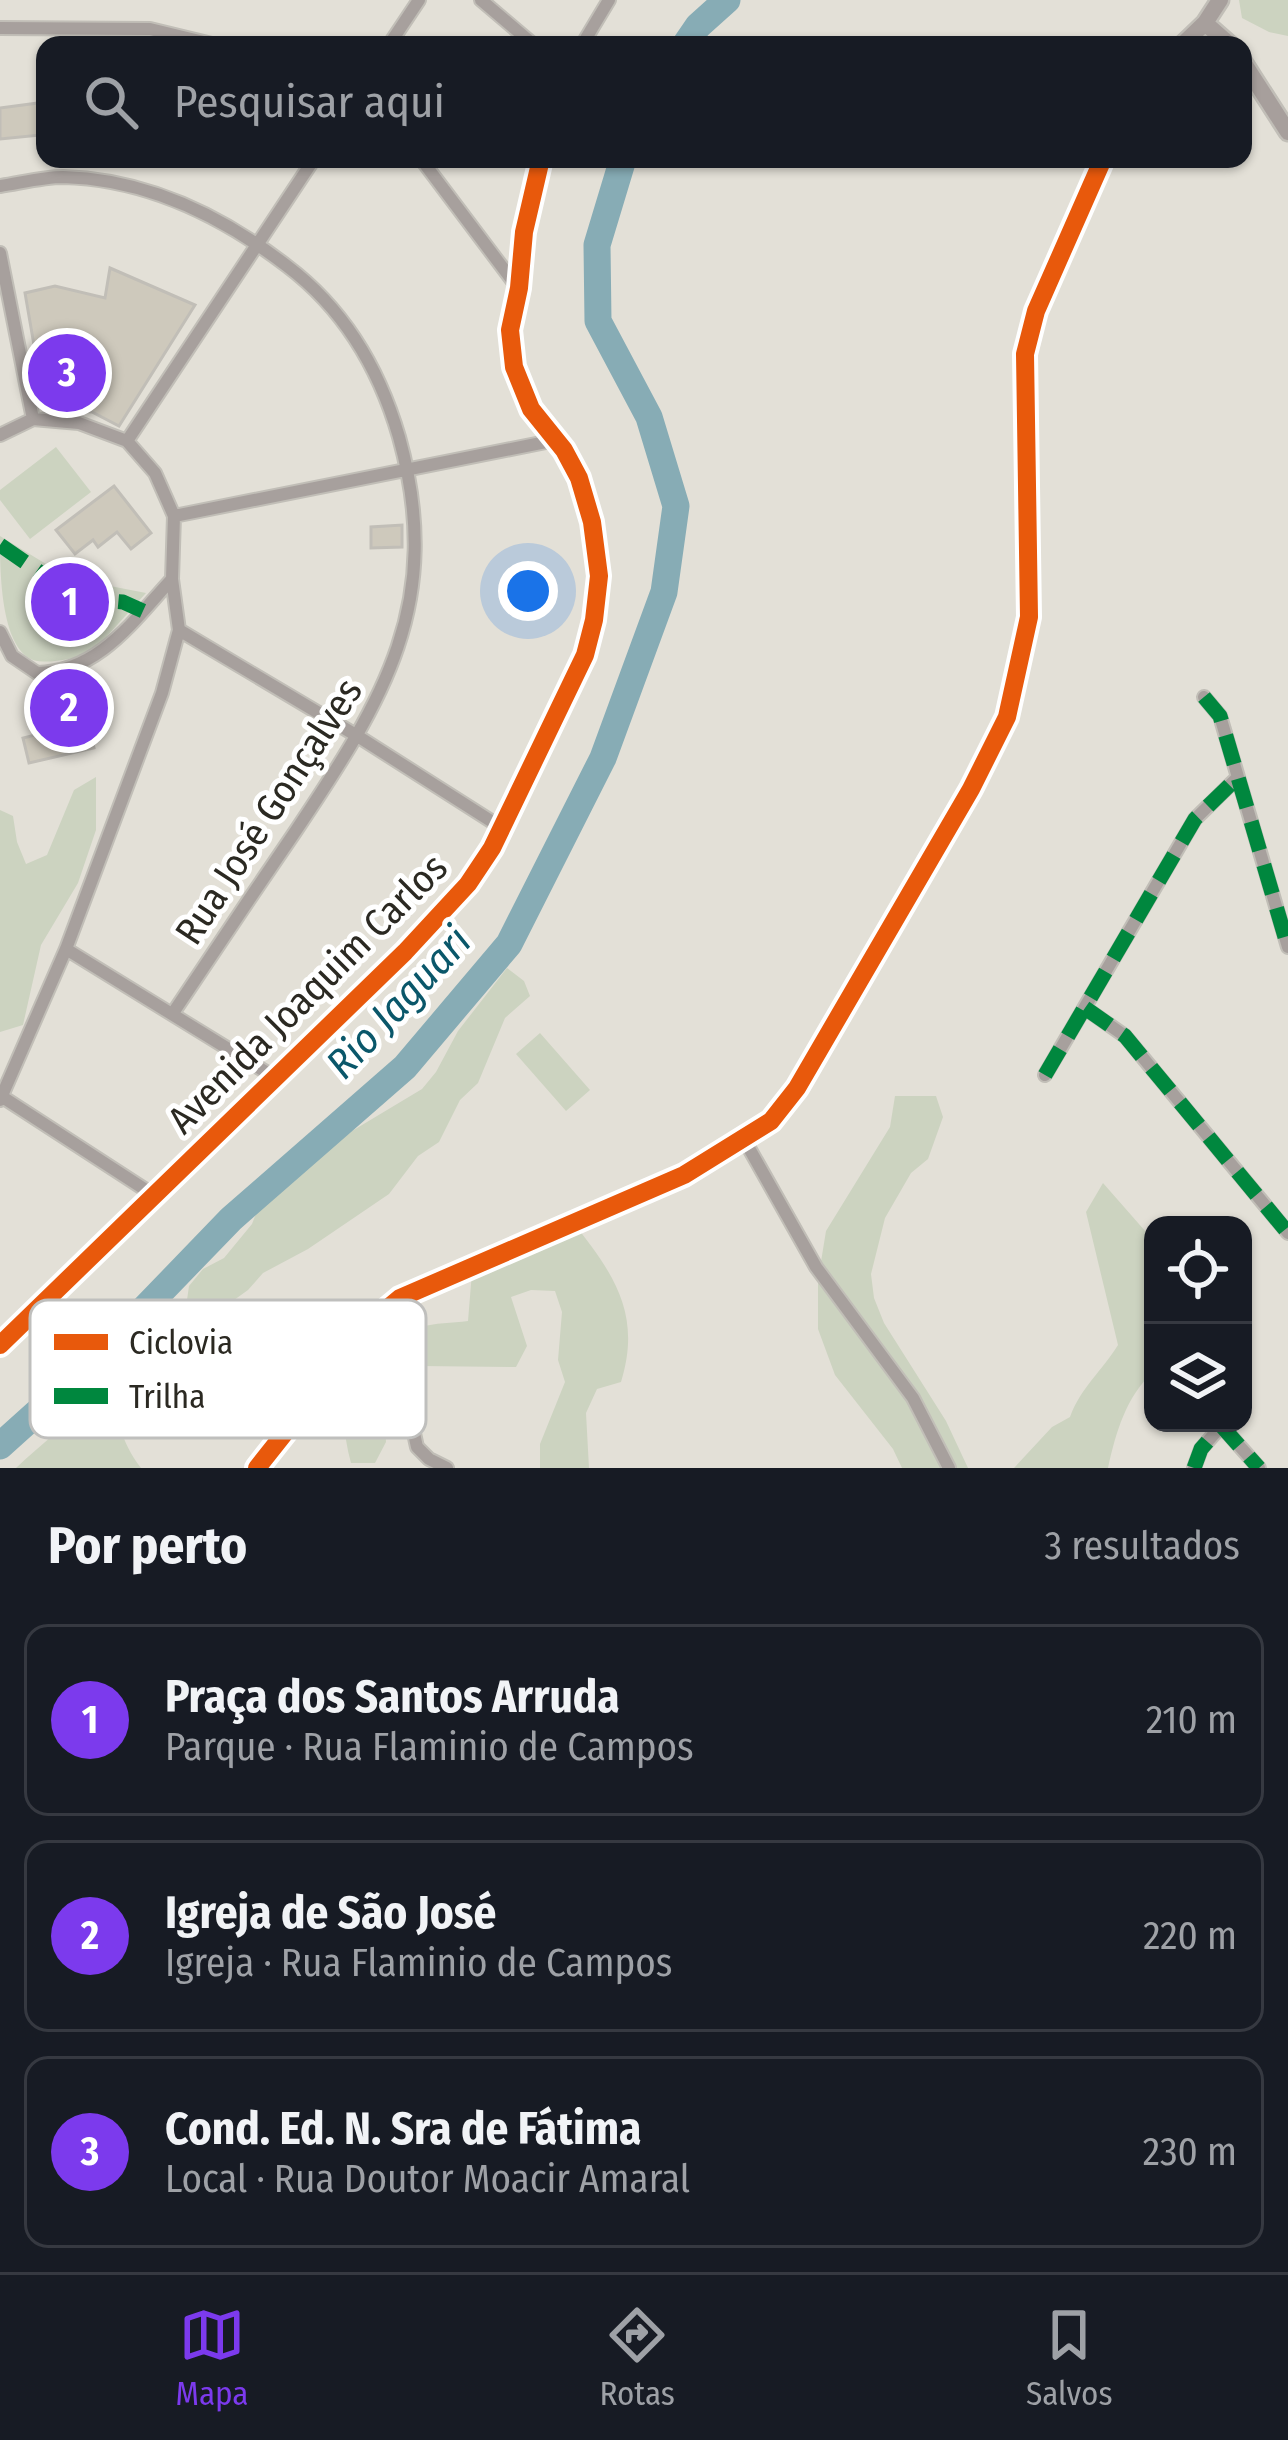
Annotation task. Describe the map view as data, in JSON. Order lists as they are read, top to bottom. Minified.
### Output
{"streets":{"street":["Rua José Gonçalves","Avenida Joaquim Carlos"]},"water":["Rio Jaguari"],"legend":["Ciclovia","Trilha"],"page":{"search":"Pesquisar aqui","pins":["3","1","2"],"heading":["Por perto","3 resultados"],"list":[{"mark":"1","name":"Praça dos Santos Arruda","note":"Parque · Rua Flaminio de Campos","value":"210 m"},{"mark":"2","name":"Igreja de São José","note":"Igreja · Rua Flaminio de Campos","value":"220 m"},{"mark":"3","name":"Cond. Ed. N. Sra de Fátima","note":"Local · Rua Doutor Moacir Amaral","value":"230 m"}],"nav":["Mapa","Rotas","Salvos"]}}
